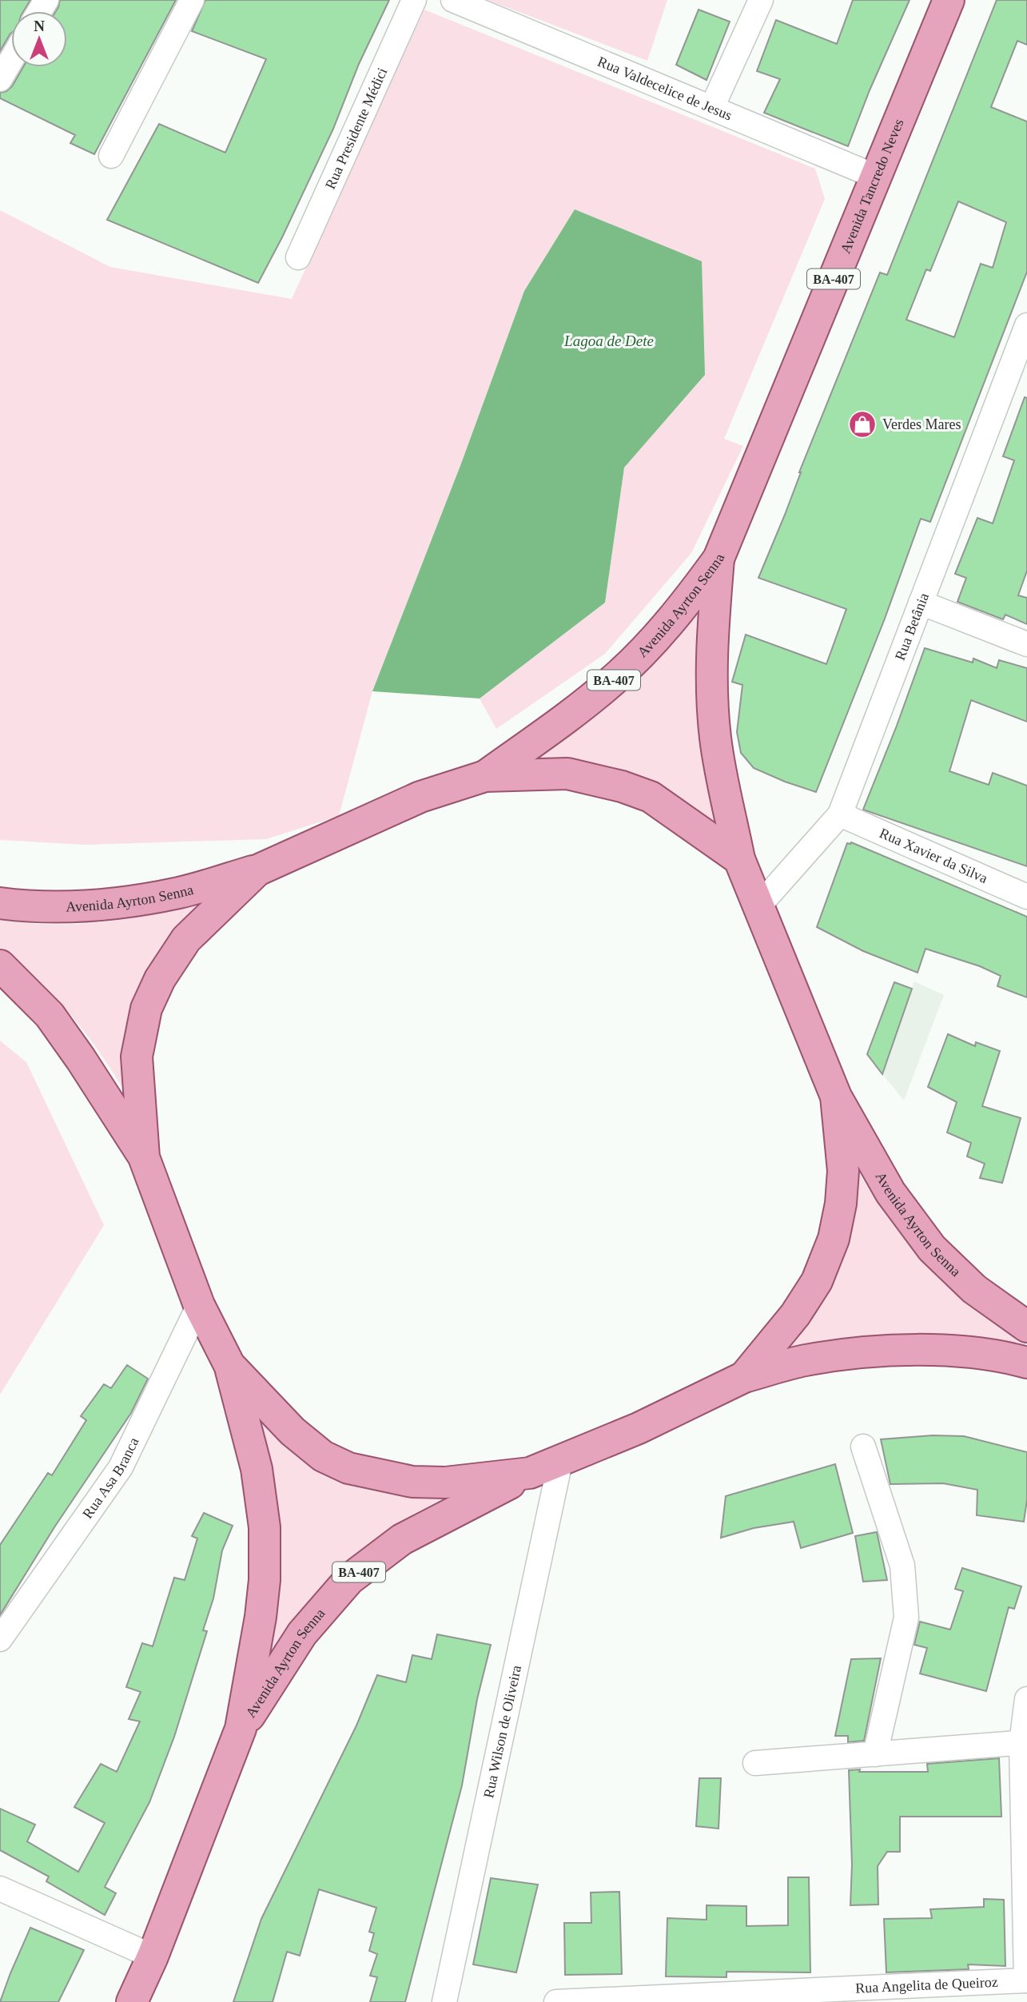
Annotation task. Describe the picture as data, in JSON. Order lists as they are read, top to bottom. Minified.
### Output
{"streets":{"main road":["Avenida Tancredo Neves","BA-407","Avenida Ayrton Senna"],"street":["Rua Valdecelice de Jesus","Rua Presidente Médici","Rua Betânia","Rua Xavier da Silva","Rua Asa Branca","Rua Wilson de Oliveira","Rua Angelita de Queiroz"]},"crossings":[["Rua Valdecelice de Jesus","Avenida Tancredo Neves"],["Avenida Tancredo Neves","Avenida Ayrton Senna"],["BA-407","Avenida Ayrton Senna"],["Avenida Ayrton Senna","Rua Betânia"],["Rua Betânia","Rua Xavier da Silva"]],"water":["Lagoa de Dete"],"places":{"shop":["Verdes Mares"]},"north":"top"}
